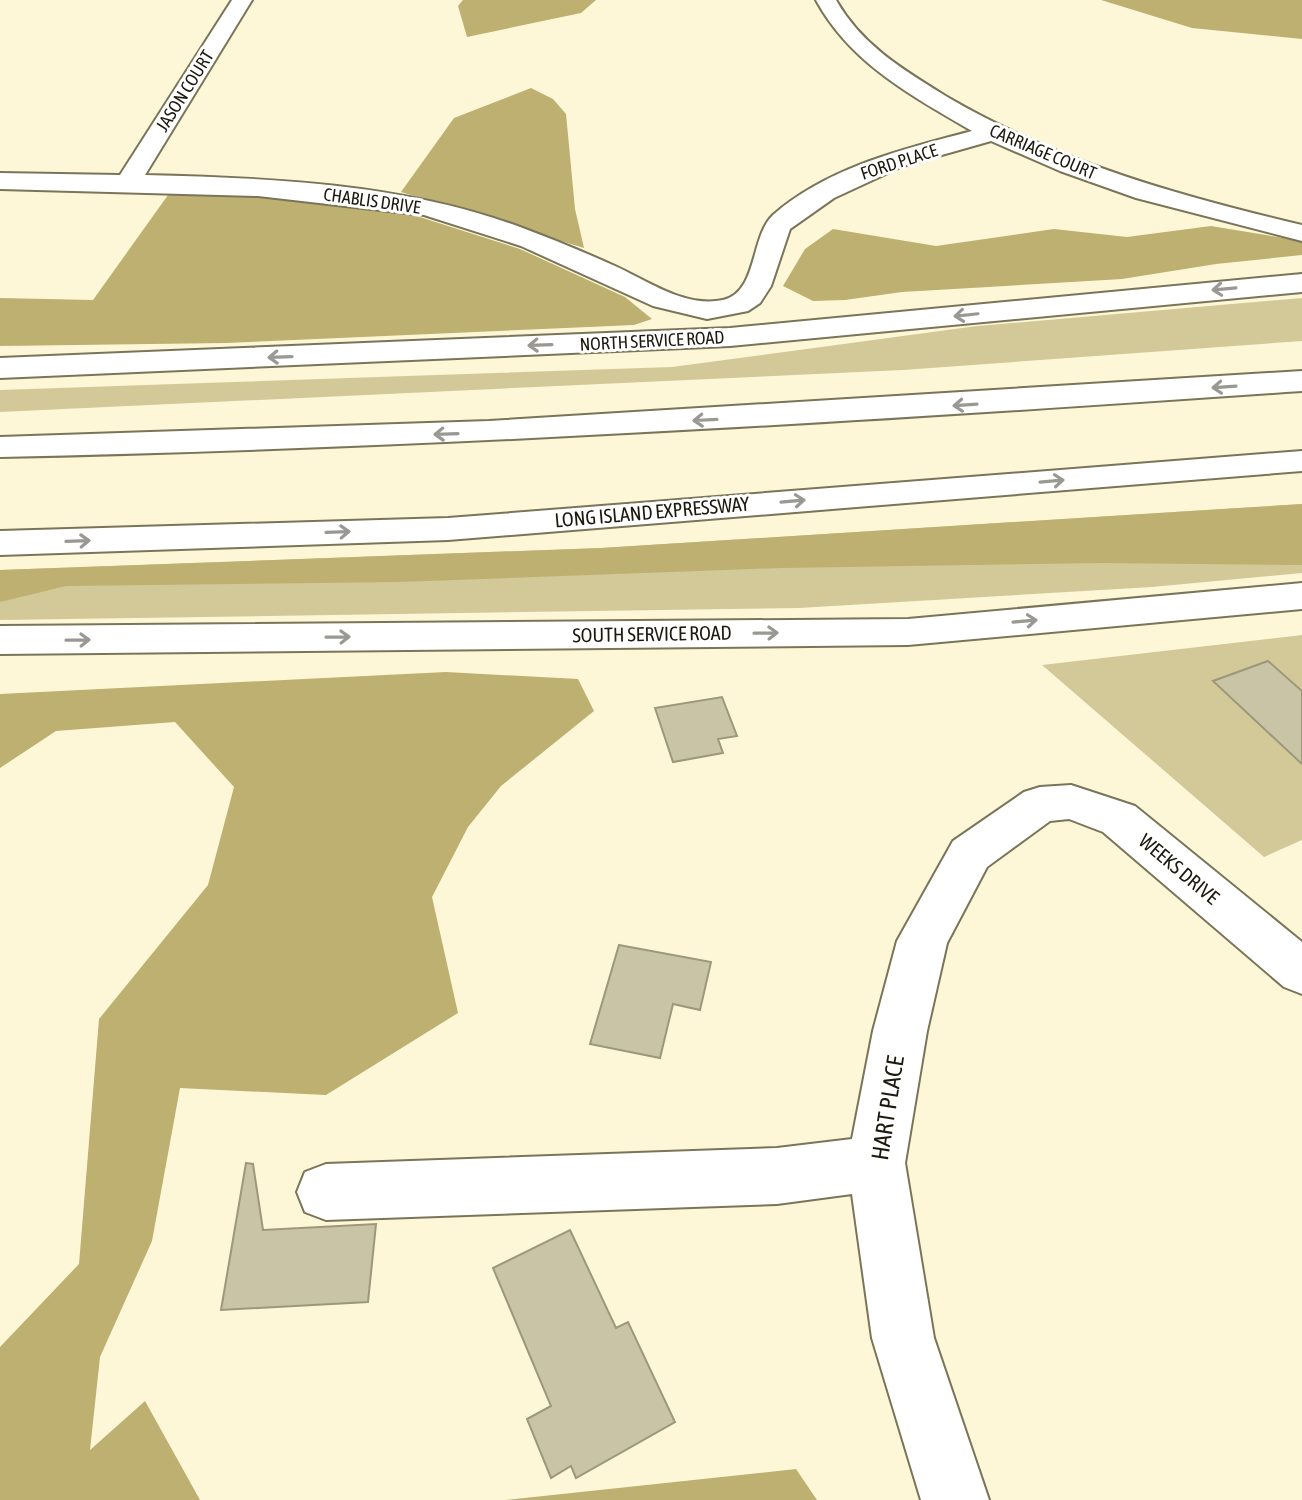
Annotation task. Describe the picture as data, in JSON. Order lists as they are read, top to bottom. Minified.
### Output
{"streets":{"main road":["JASON COURT","CARRIAGE COURT","FORD PLACE","CHABLIS DRIVE","NORTH SERVICE ROAD","LONG ISLAND EXPRESSWAY","SOUTH SERVICE ROAD","WEEKS DRIVE","HART PLACE"]},"crossings":[["JASON COURT","CHABLIS DRIVE"],["CARRIAGE COURT","FORD PLACE"],["FORD PLACE","CHABLIS DRIVE"],["WEEKS DRIVE","HART PLACE"]]}
